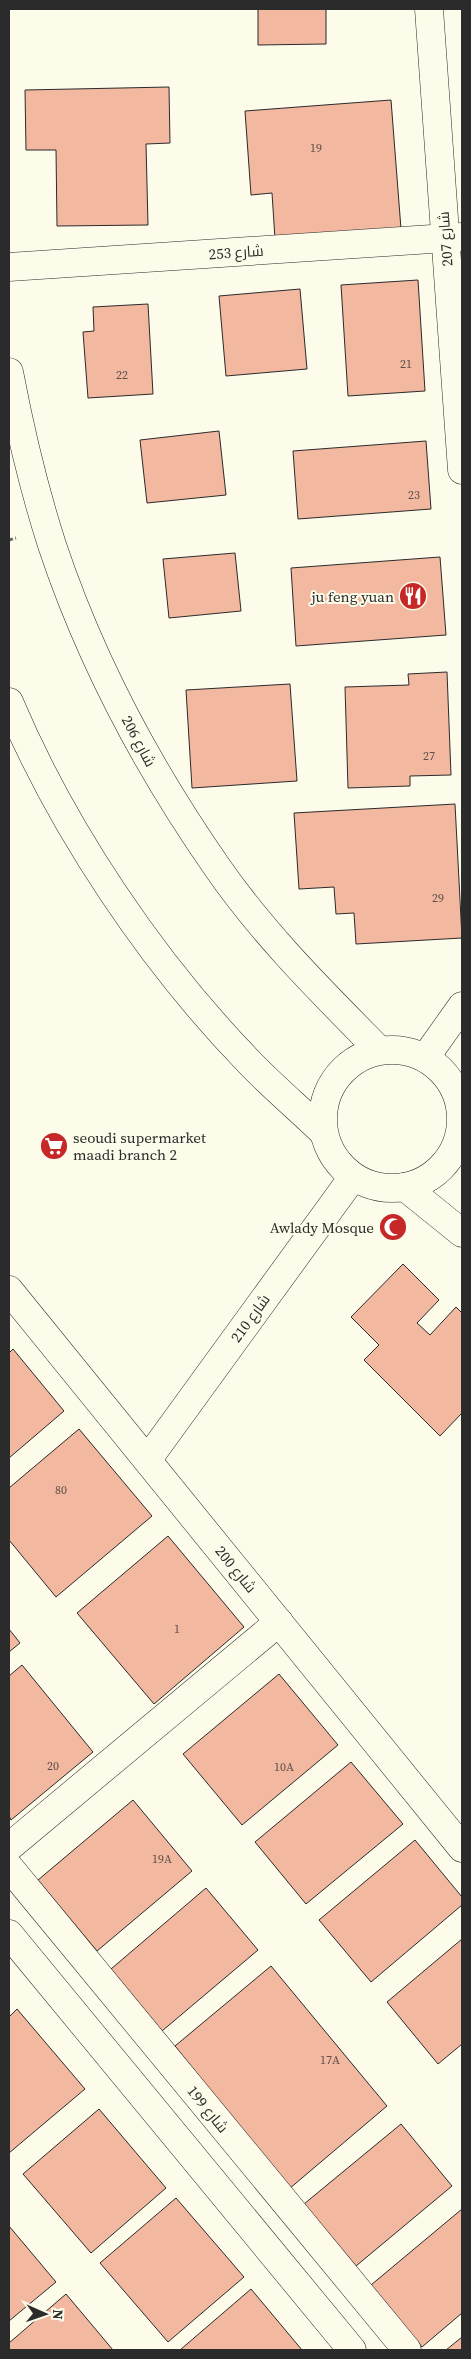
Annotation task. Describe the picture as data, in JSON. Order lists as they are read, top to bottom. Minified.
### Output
{"streets":{"street":["شارع 207","شارع 253","شارع 206","شارع 210","شارع 200","شارع 199"]},"crossings":[["شارع 207","شارع 253"],["شارع 206","شارع 210"],["شارع 210","شارع 200"]],"places":{"restaurant":["ju feng yuan"],"supermarket":["seoudi supermarket maadi branch 2"],"mosque":["Awlady Mosque"]},"house_numbers":["19","21","22","23","27","29","80","1","20","10A","19A","17A"],"north":"right"}
